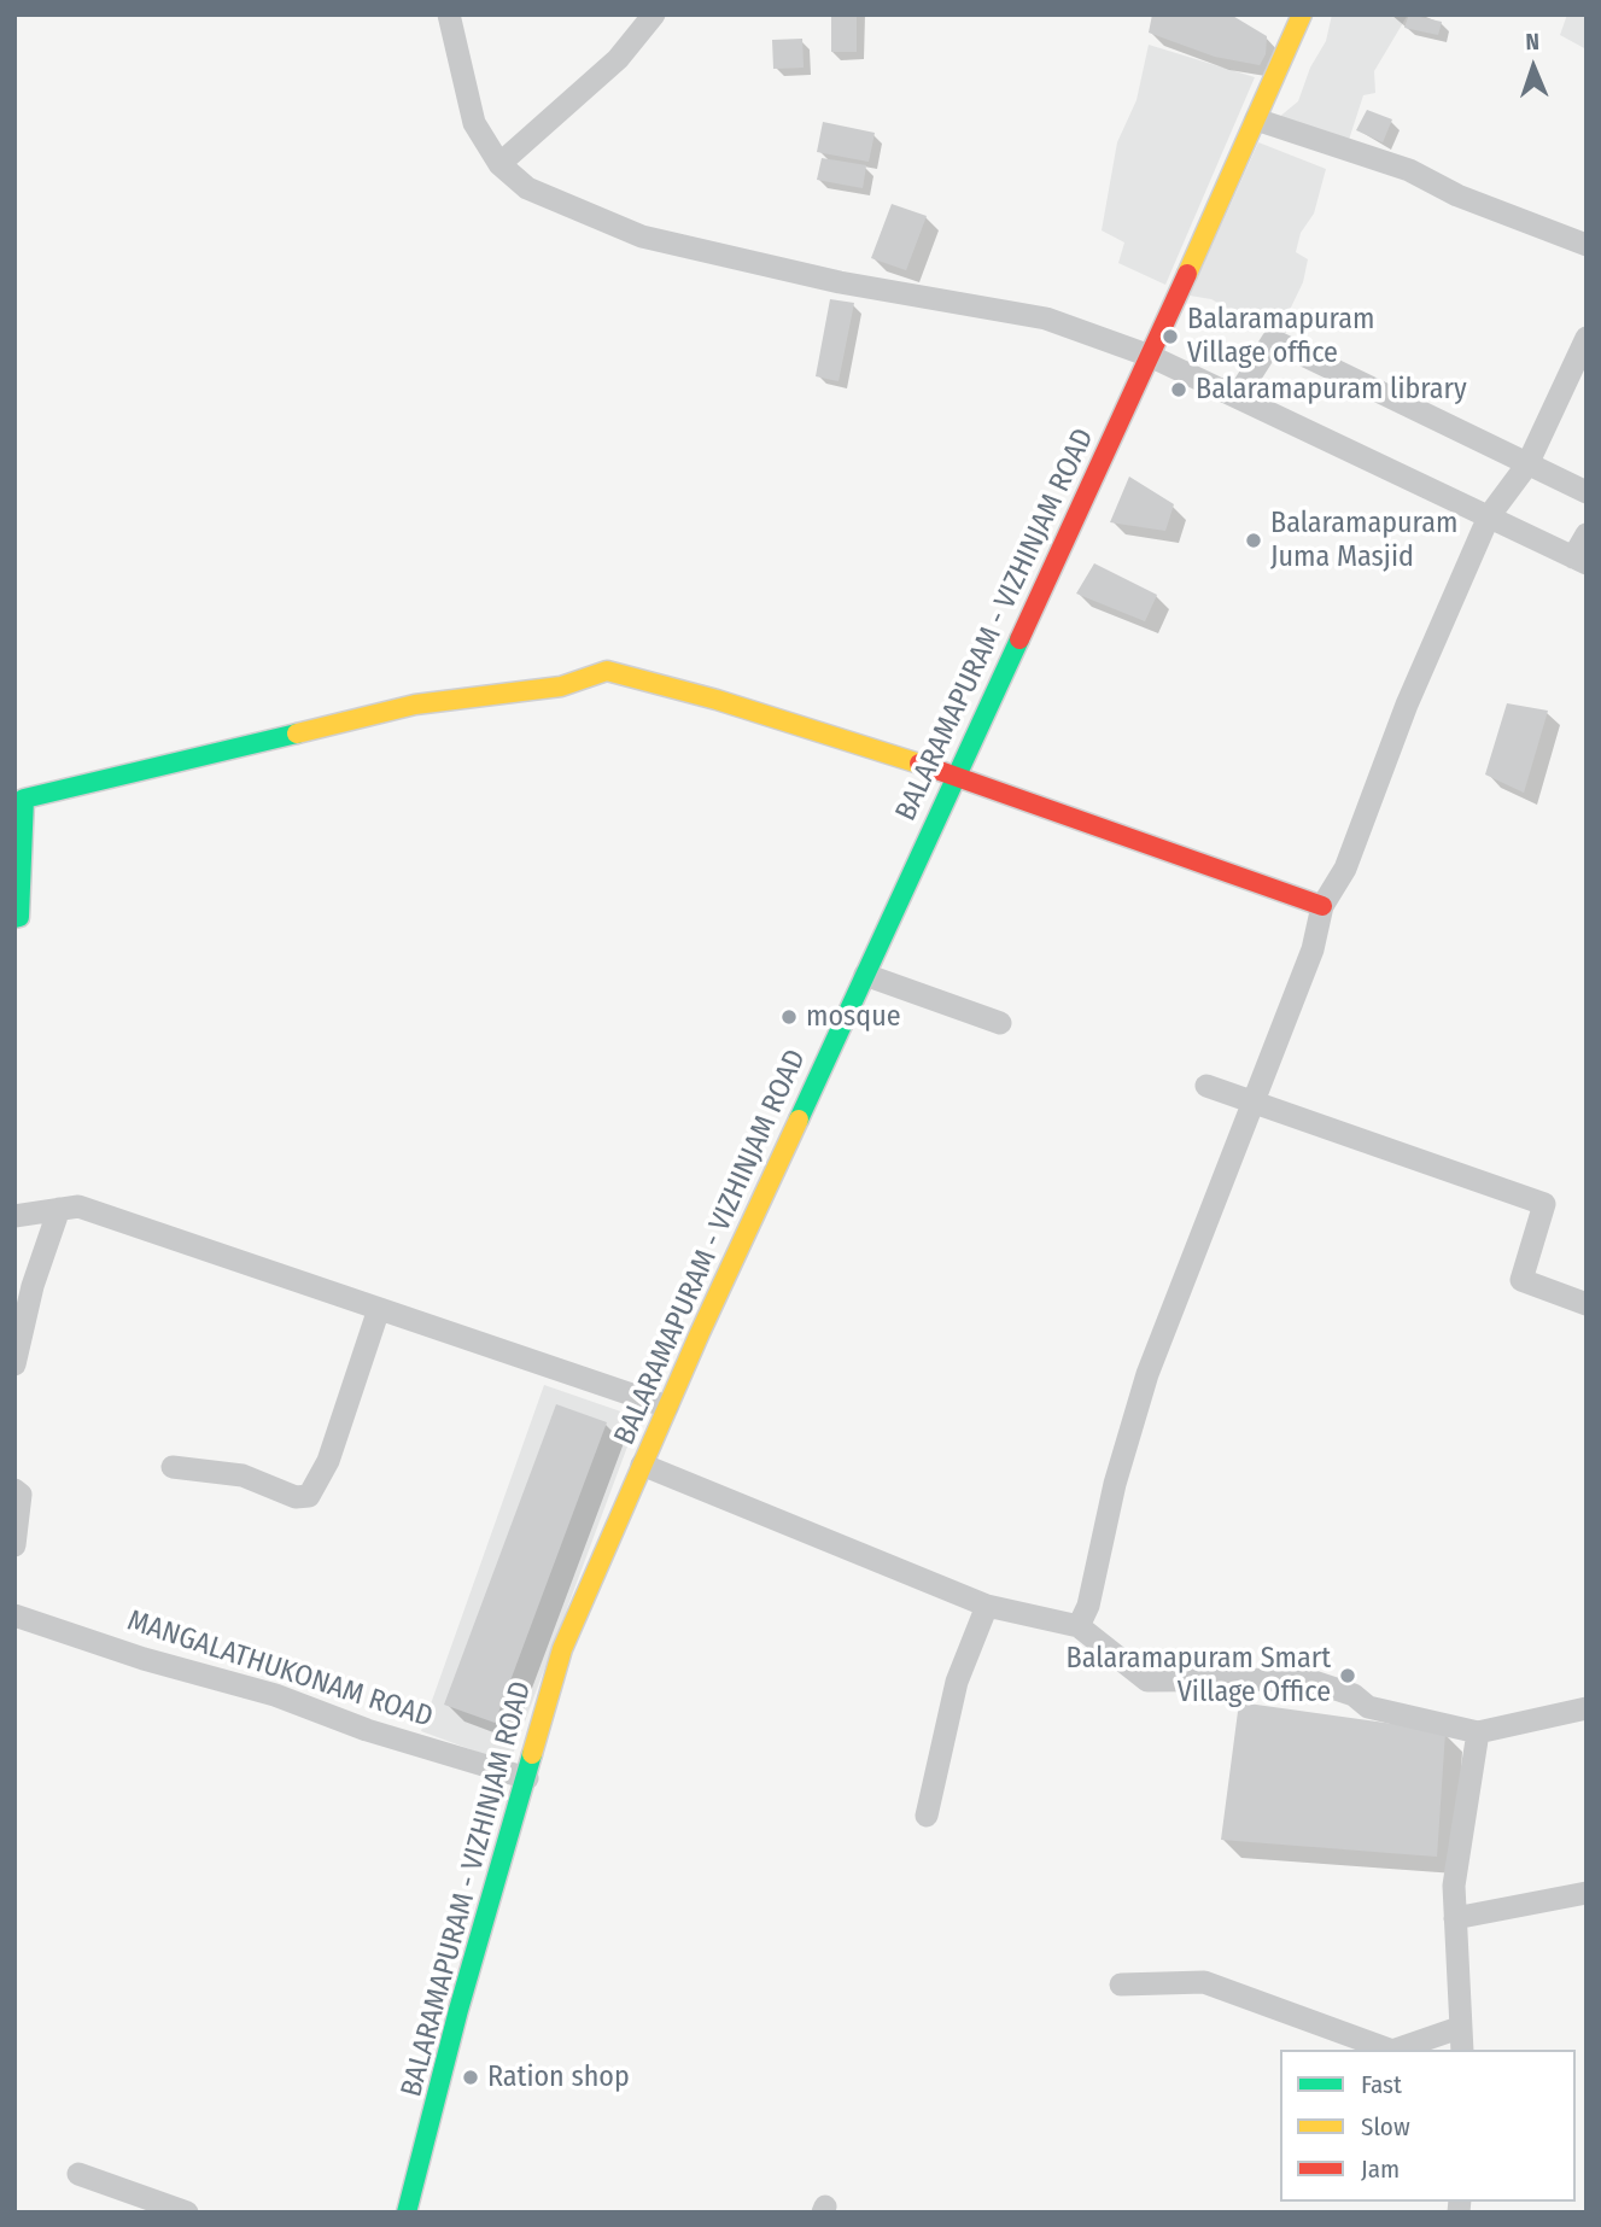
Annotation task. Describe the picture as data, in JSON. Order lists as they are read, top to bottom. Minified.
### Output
{"streets":{"main road":["BALARAMAPURAM - VIZHINJAM ROAD"],"street":["MANGALATHUKONAM ROAD"]},"crossings":[["BALARAMAPURAM - VIZHINJAM ROAD","MANGALATHUKONAM ROAD"]],"places":["Balaramapuram Village office","Balaramapuram library","Balaramapuram Juma Masjid","mosque","Balaramapuram Smart Village Office","Ration shop"],"legend":["Fast","Slow","Jam"],"north":"top"}
